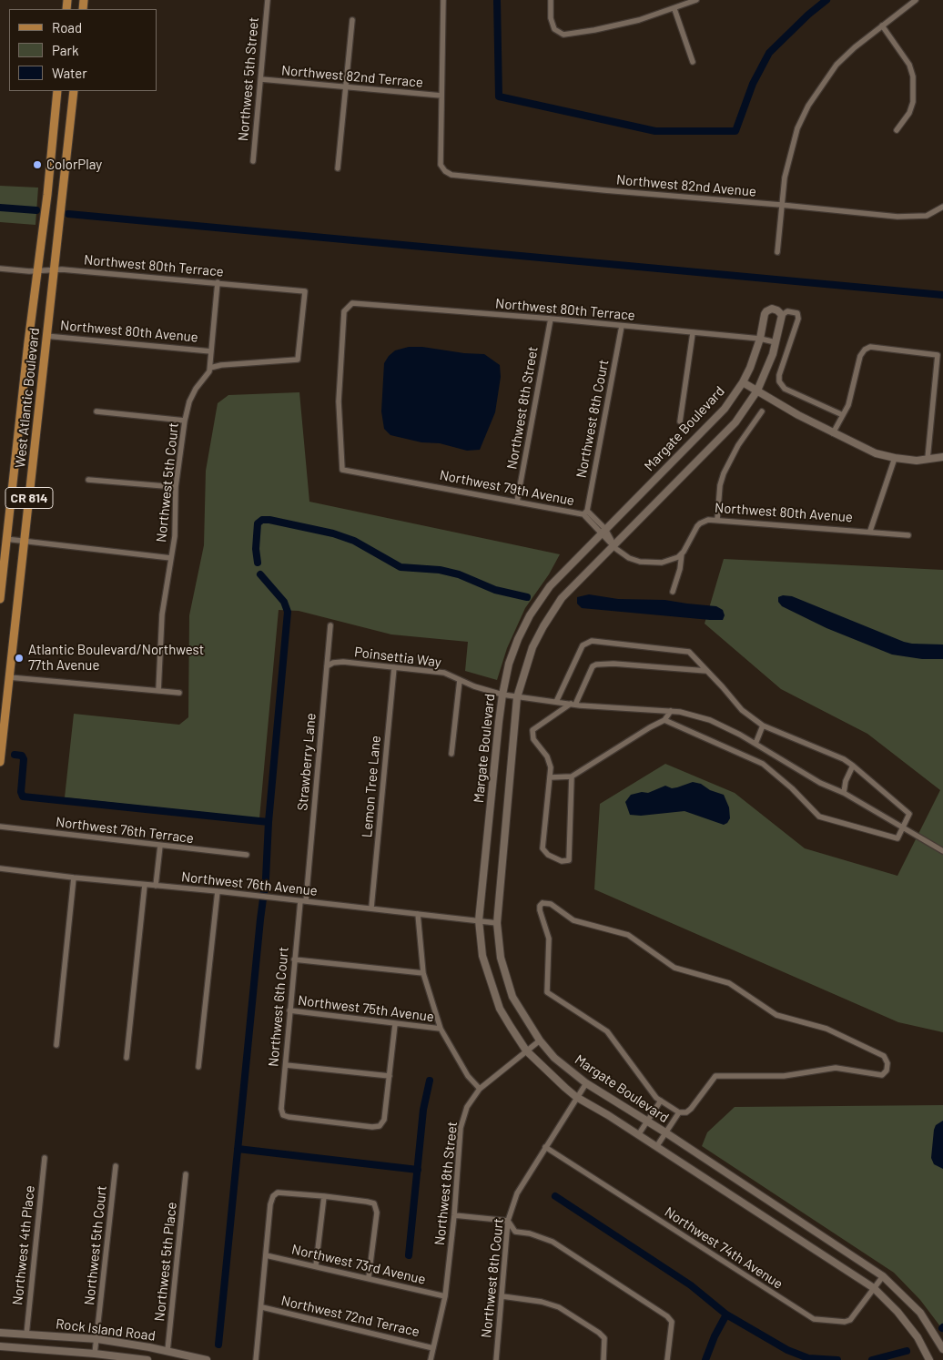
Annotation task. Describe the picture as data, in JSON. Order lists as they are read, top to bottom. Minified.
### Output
{"streets":{"main road":["West Atlantic Boulevard","CR 814"],"street":["Northwest 82nd Terrace","Northwest 5th Street","Northwest 82nd Avenue","Northwest 80th Terrace","Northwest 80th Avenue","Northwest 8th Street","Northwest 8th Court","Margate Boulevard","Northwest 5th Court","Northwest 79th Avenue","Poinsettia Way","Strawberry Lane","Lemon Tree Lane","Northwest 76th Terrace","Northwest 76th Avenue","Northwest 6th Court","Northwest 75th Avenue","Northwest 4th Place","Northwest 74th Avenue","Northwest 5th Place","Northwest 73rd Avenue","Northwest 72nd Terrace","Rock Island Road"]},"crossings":[["Northwest 82nd Terrace","Northwest 5th Street"],["Northwest 82nd Terrace","Northwest 82nd Avenue"],["Northwest 80th Terrace","West Atlantic Boulevard"],["Northwest 80th Terrace","Northwest 8th Street"],["Northwest 80th Terrace","Northwest 8th Court"],["Northwest 80th Terrace","Margate Boulevard"],["Northwest 80th Terrace","Northwest 5th Court"],["Northwest 80th Terrace","Northwest 79th Avenue"],["Northwest 80th Avenue","West Atlantic Boulevard"],["Northwest 8th Street","Margate Boulevard"],["Northwest 8th Street","Northwest 79th Avenue"],["Northwest 8th Street","Northwest 73rd Avenue"],["Northwest 8th Street","Northwest 72nd Terrace"],["Northwest 8th Court","Margate Boulevard"],["Northwest 8th Court","Northwest 79th Avenue"],["Northwest 8th Court","Northwest 74th Avenue"],["Margate Boulevard","Northwest 79th Avenue"],["Margate Boulevard","Poinsettia Way"],["Margate Boulevard","Northwest 76th Avenue"],["Margate Boulevard","Northwest 74th Avenue"],["Northwest 5th Court","Rock Island Road"],["Poinsettia Way","Strawberry Lane"],["Poinsettia Way","Lemon Tree Lane"],["Strawberry Lane","Northwest 76th Avenue"],["Strawberry Lane","Northwest 6th Court"],["Lemon Tree Lane","Northwest 76th Avenue"],["Northwest 76th Avenue","Northwest 6th Court"],["Northwest 6th Court","Northwest 75th Avenue"],["Northwest 4th Place","Rock Island Road"],["Northwest 5th Place","Rock Island Road"]],"places":["ColorPlay","Atlantic Boulevard/Northwest 77th Avenue"],"legend":["Road","Park","Water"]}
